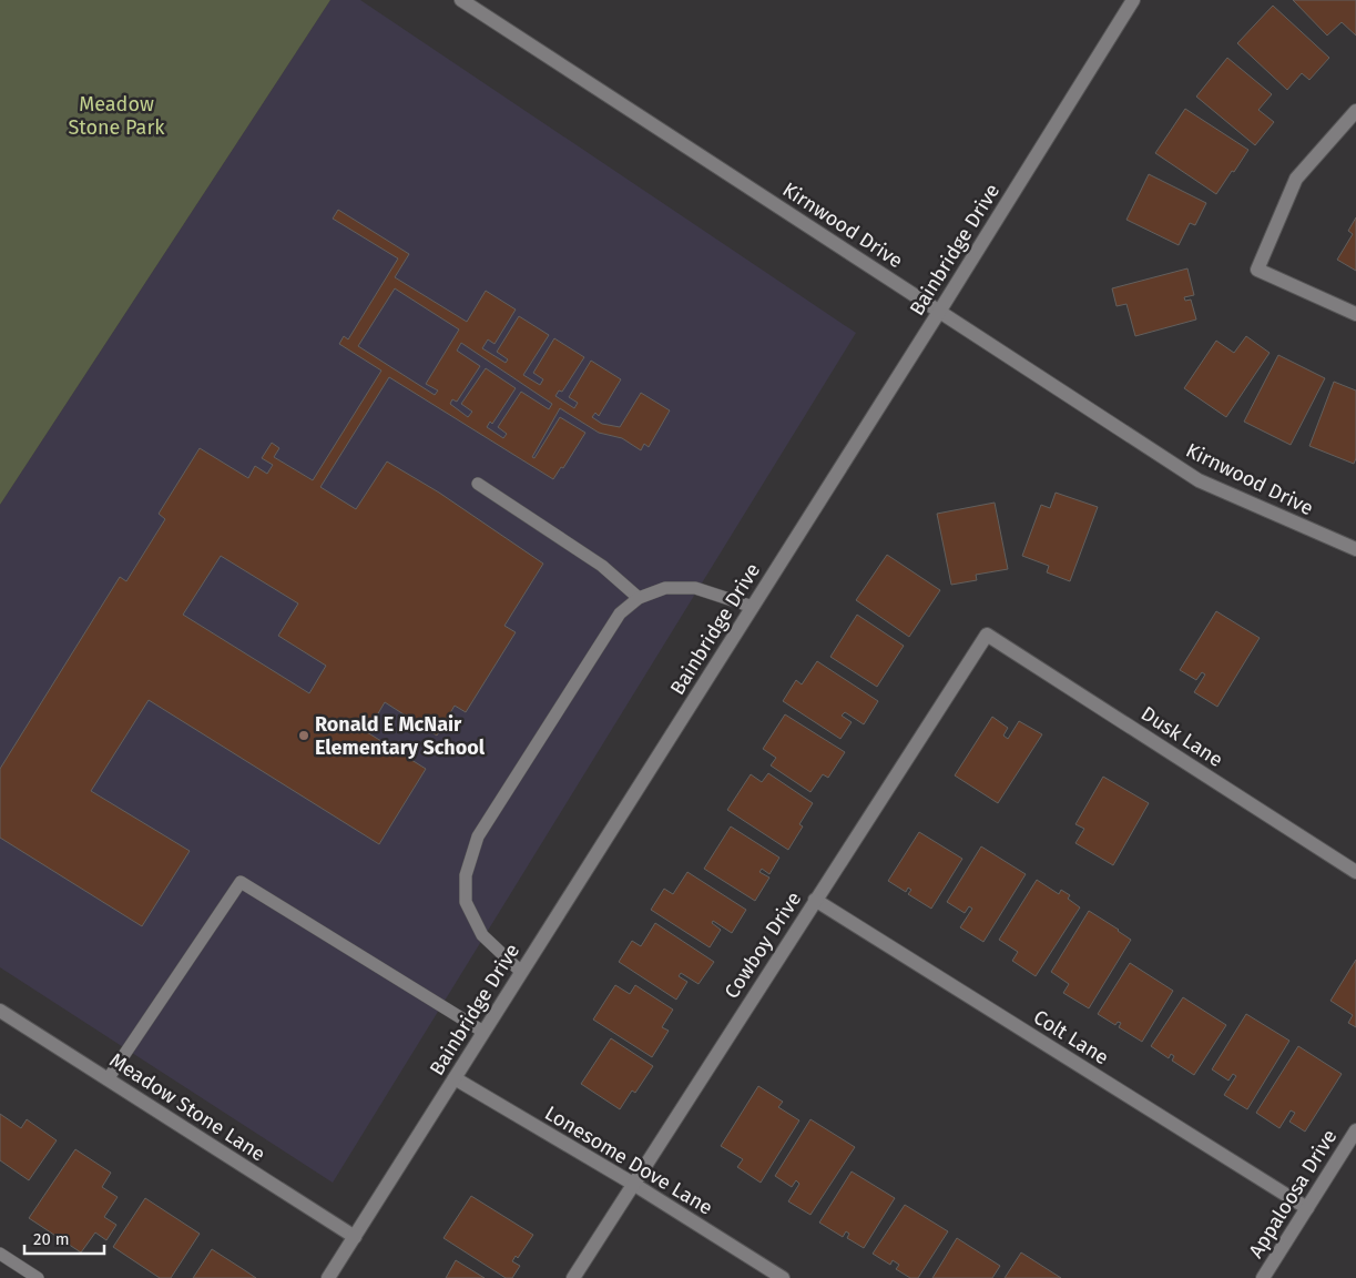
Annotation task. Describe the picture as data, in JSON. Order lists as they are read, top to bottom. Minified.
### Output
{"streets":{"street":["Kirnwood Drive","Bainbridge Drive","Dusk Lane","Cowboy Drive","Colt Lane","Meadow Stone Lane","Lonesome Dove Lane","Appaloosa Drive"]},"crossings":[["Kirnwood Drive","Bainbridge Drive"],["Bainbridge Drive","Meadow Stone Lane"],["Bainbridge Drive","Lonesome Dove Lane"],["Dusk Lane","Cowboy Drive"],["Cowboy Drive","Colt Lane"],["Cowboy Drive","Lonesome Dove Lane"],["Colt Lane","Appaloosa Drive"]],"parks":["Meadow Stone Park"],"places":["Ronald E McNair Elementary School"],"scale_bar":"20 m"}
